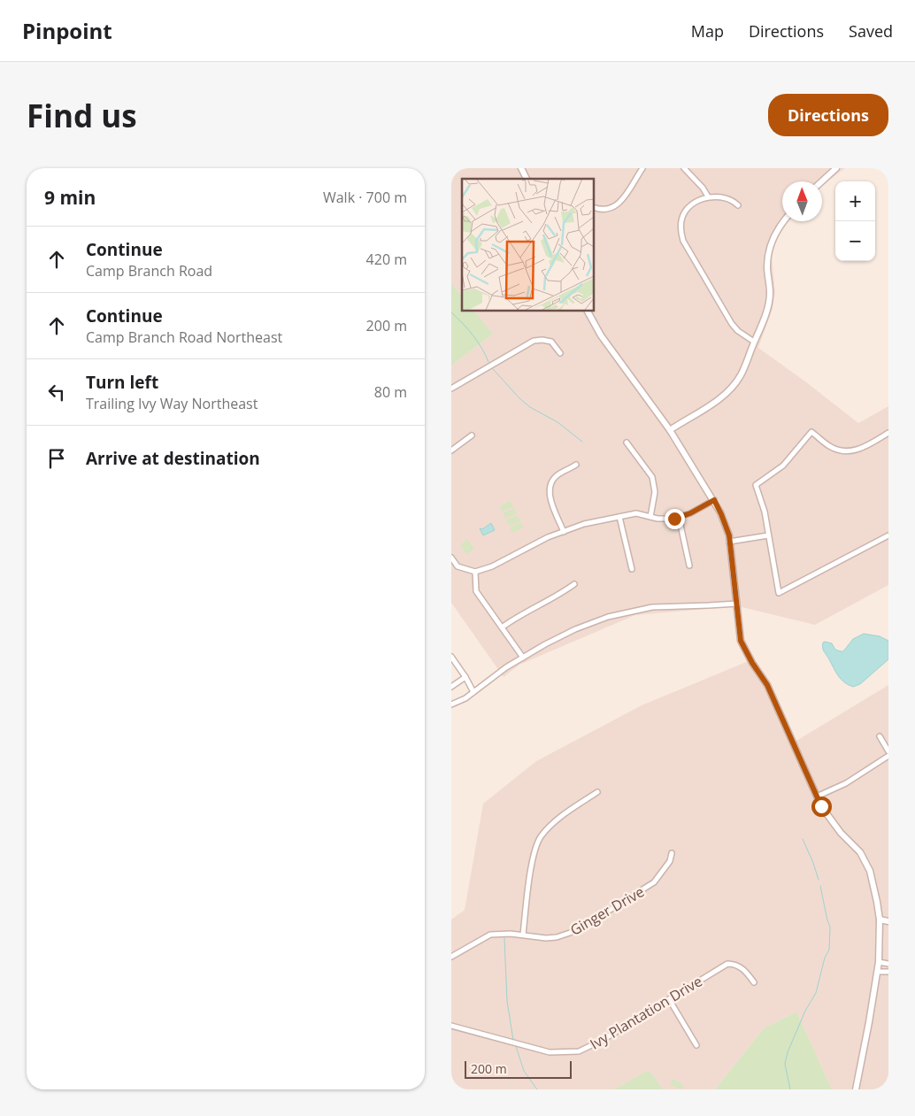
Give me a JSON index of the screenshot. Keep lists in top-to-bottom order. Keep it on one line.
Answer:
{"streets":{"street":["Ginger Drive","Ivy Plantation Drive"]},"scale_bar":"200 m","north":"top","page":{"header":"Pinpoint","nav":["Map","Directions","Saved"],"buttons":"Directions","title":"Find us","heading":["9 min","Walk · 700 m"],"map_buttons":["+","−"],"list":[["Continue","Camp Branch Road","420 m"],["Continue","Camp Branch Road Northeast","200 m"],["Turn left","Trailing Ivy Way Northeast","80 m"],"Arrive at destination"],"scale":"200 m"}}
